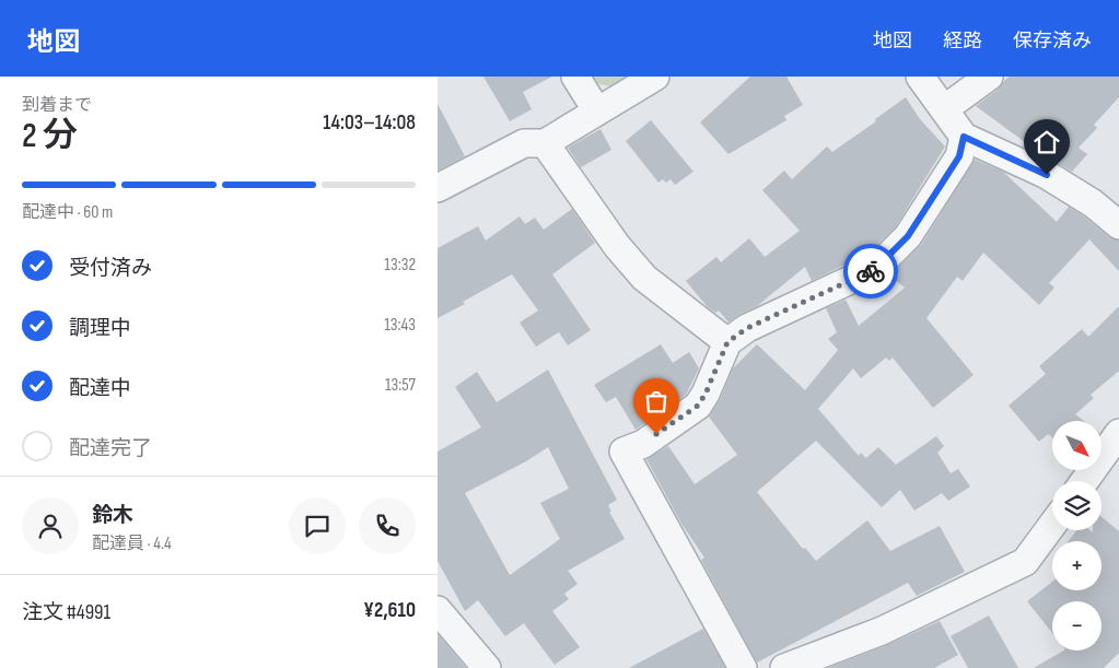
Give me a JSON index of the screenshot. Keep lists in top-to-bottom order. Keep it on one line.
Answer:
{"north":"bottom right","page":{"header":"地図","nav":["地図","経路","保存済み"],"heading":["2 分","到着まで","14:03–14:08"],"panel":["鈴木","配達員 · 4.4","注文 #4991","¥2,610"],"bar":"配達中 · 60 m","list":[["受付済み","13:32"],["調理中","13:43"],["配達中","13:57"],"配達完了"],"map_buttons":["+","−"]}}
